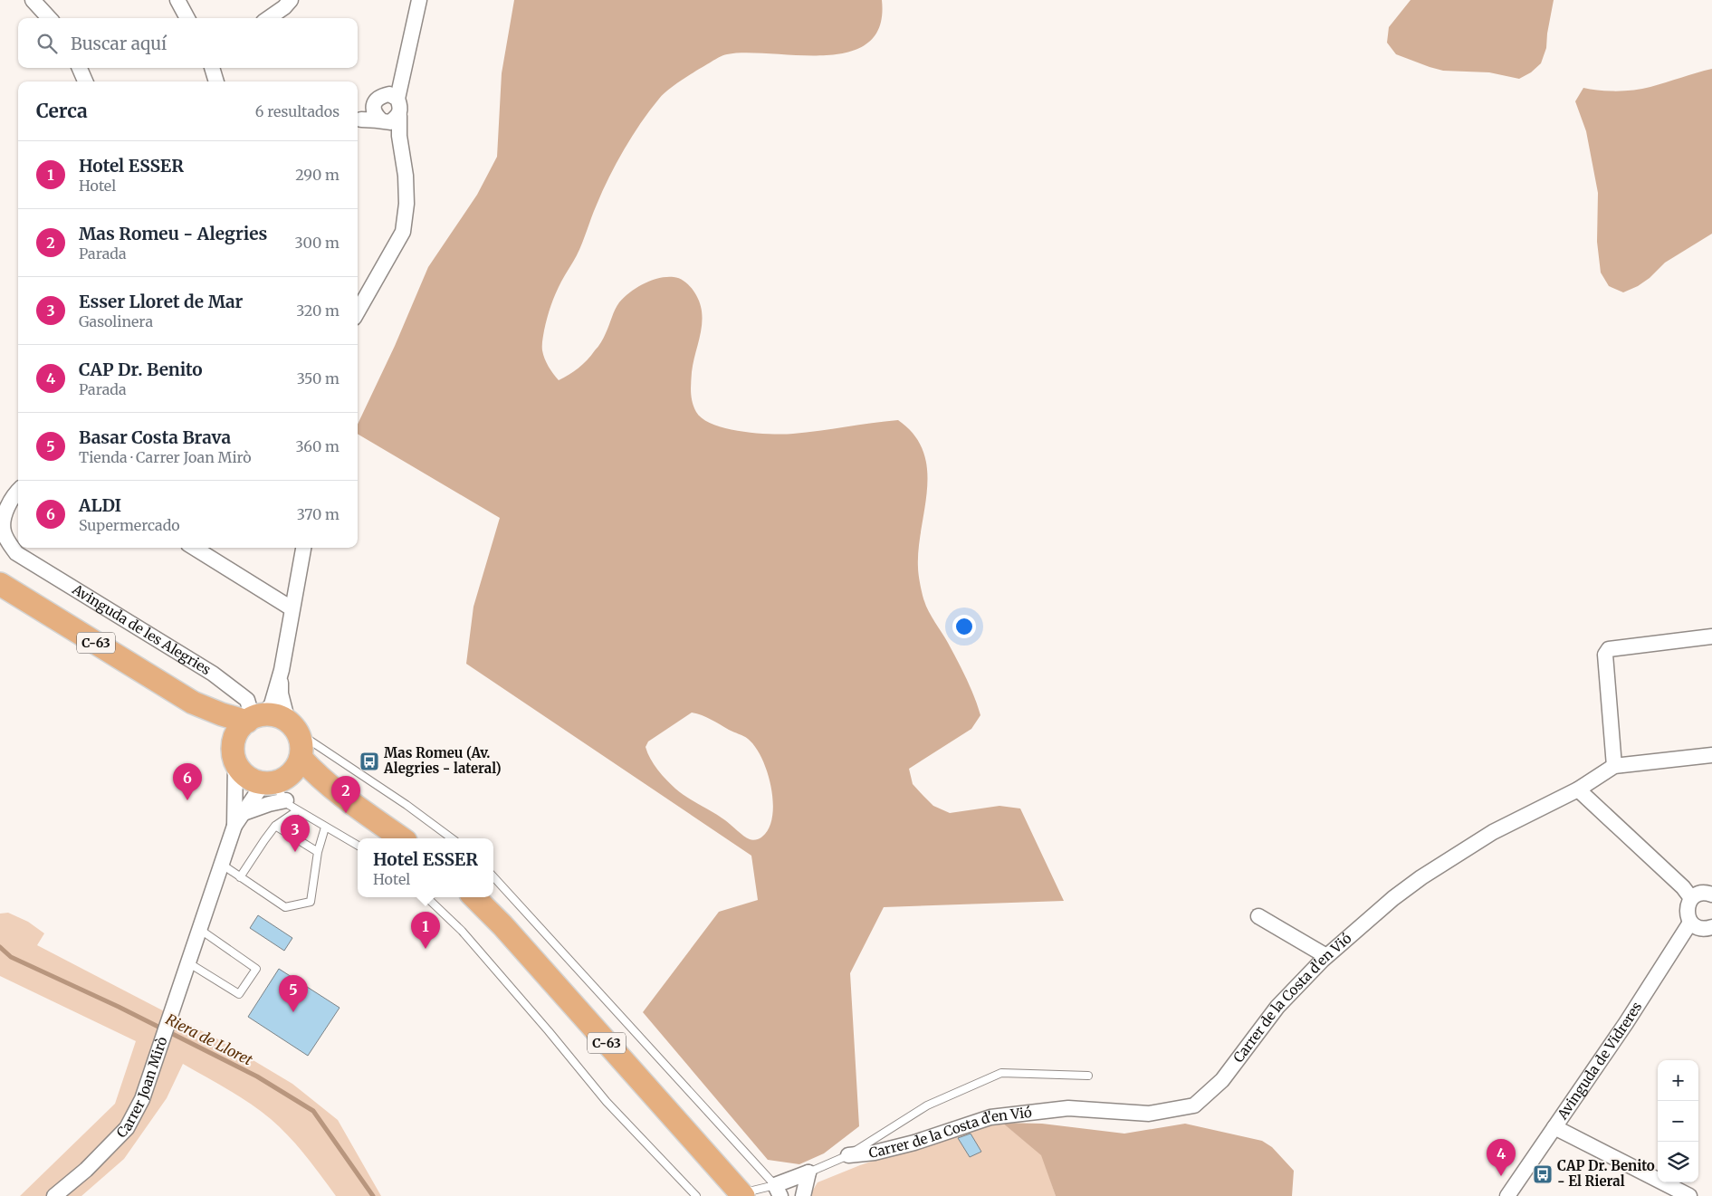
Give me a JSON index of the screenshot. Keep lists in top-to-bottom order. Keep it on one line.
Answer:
{"streets":{"main road":["C-63"],"street":["Avinguda de les Alegries","Carrer de la Costa d'en Vió","Avinguda de Vidreres","Carrer Joan Mirò"]},"crossings":[["Avinguda de les Alegries","C-63"],["Avinguda de les Alegries","Carrer Joan Mirò"],["C-63","Carrer Joan Mirò"]],"water":["Riera de Lloret"],"places":{"bus stop":["Mas Romeu (Av. Alegries - lateral)","CAP Dr. Benito - El Rieral"]},"page":{"search":"Buscar aquí","heading":["Cerca","6 resultados"],"list":[{"mark":"1","name":"Hotel ESSER","note":"Hotel","value":"290 m"},{"mark":"2","name":"Mas Romeu - Alegries","note":"Parada","value":"300 m"},{"mark":"3","name":"Esser Lloret de Mar","note":"Gasolinera","value":"320 m"},{"mark":"4","name":"CAP Dr. Benito","note":"Parada","value":"350 m"},{"mark":"5","name":"Basar Costa Brava","note":"Tienda · Carrer Joan Mirò","value":"360 m"},{"mark":"6","name":"ALDI","note":"Supermercado","value":"370 m"}],"pins":["6","2","3","1","5","4"],"popup":["Hotel ESSER","Hotel"],"map_buttons":["+","−"]}}
